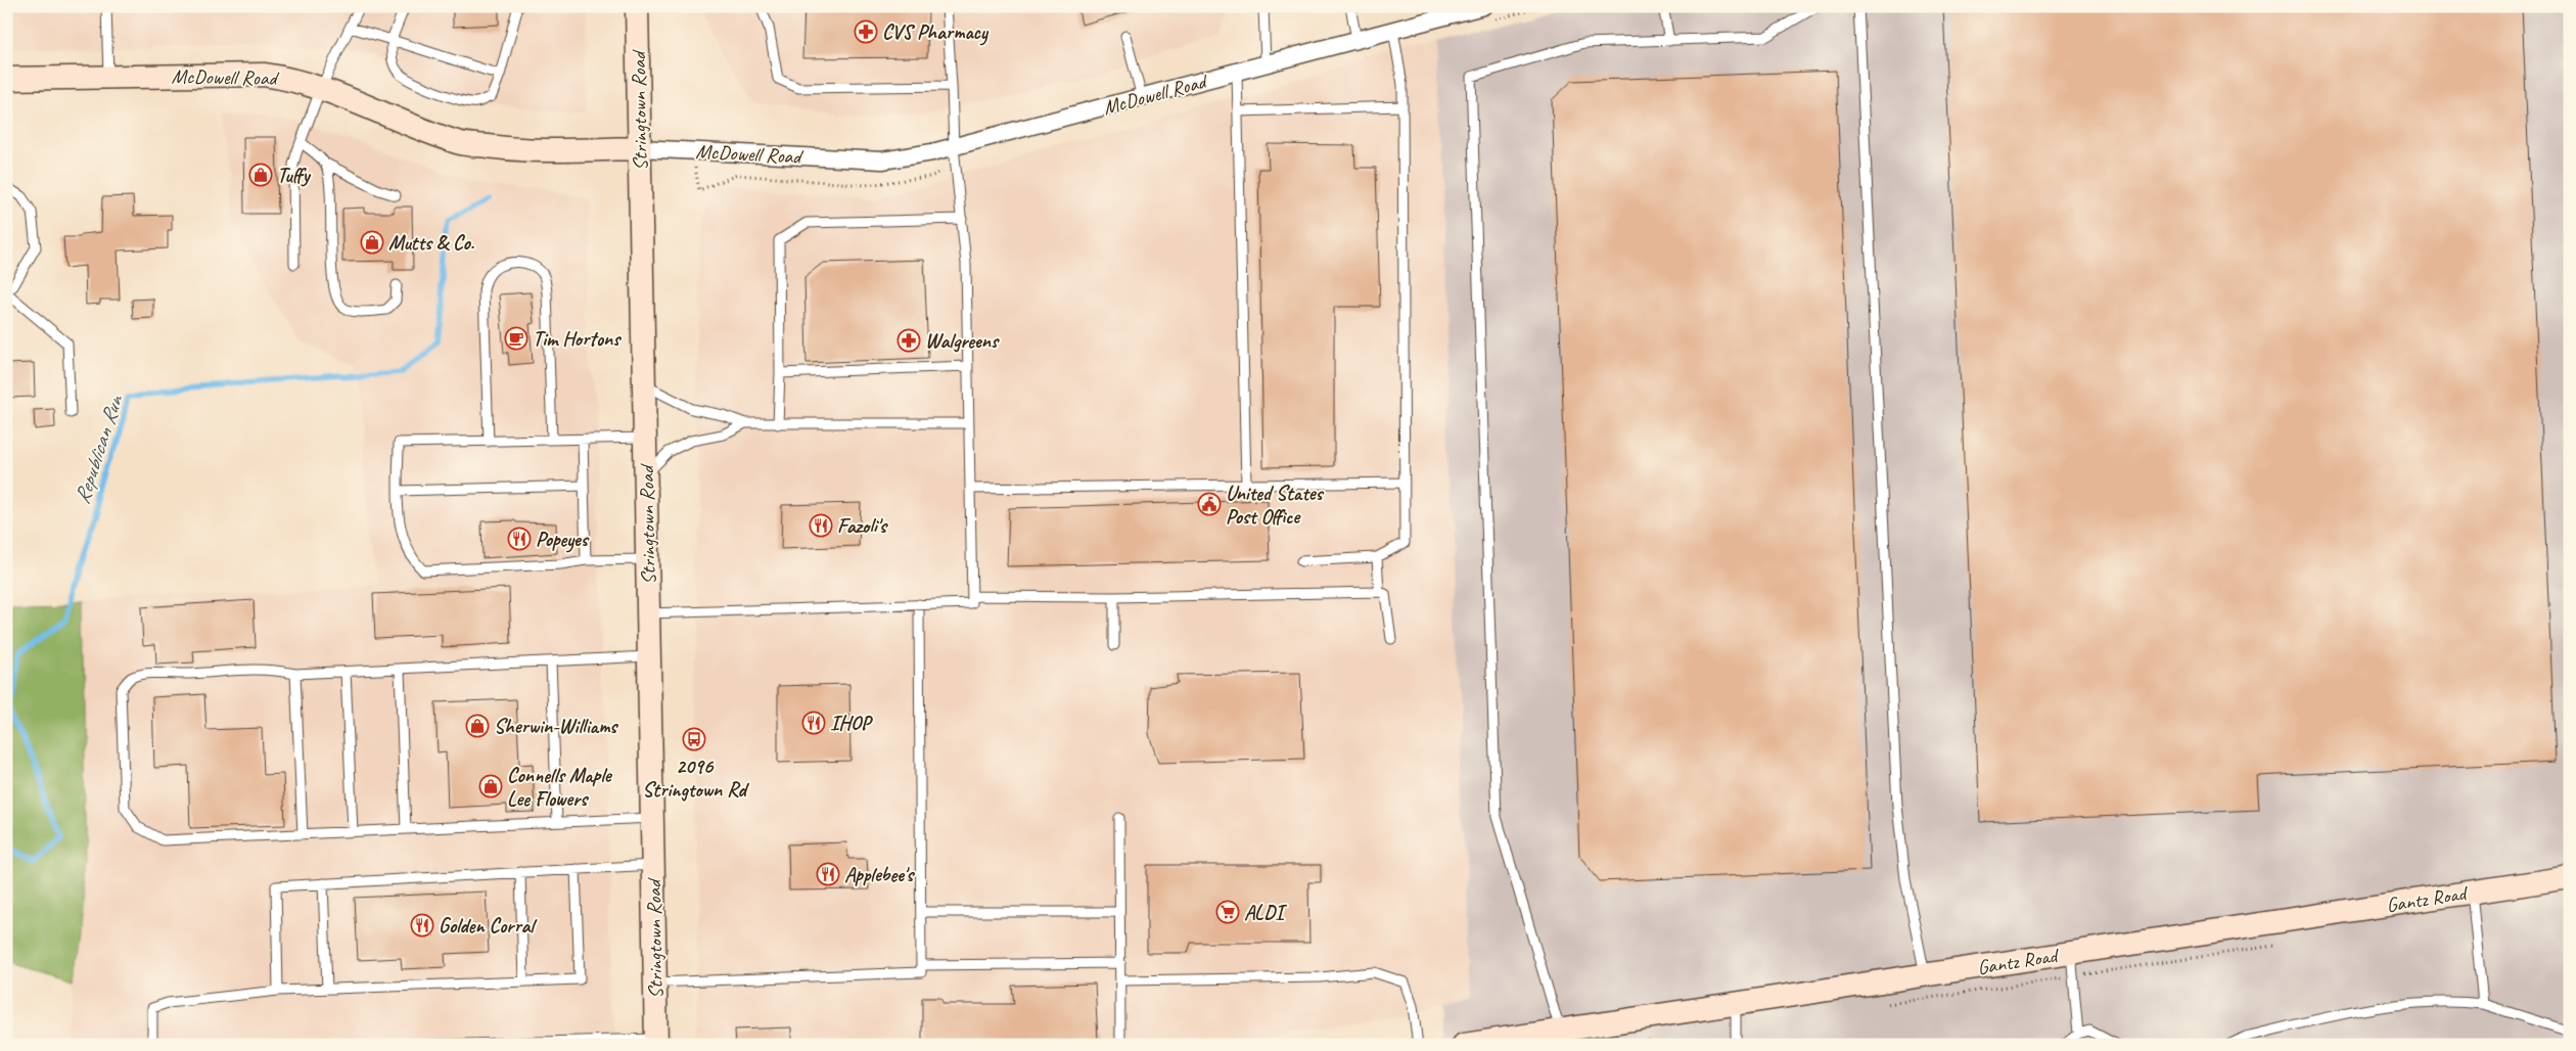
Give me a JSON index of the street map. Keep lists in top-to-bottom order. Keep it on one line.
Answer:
{"streets":{"main road":["McDowell Road","Stringtown Road","Gantz Road"]},"crossings":[["McDowell Road","Stringtown Road"]],"water":["Republican Run"],"places":{"pharmacy":["CVS Pharmacy","Walgreens"],"shop":["Tuffy","Mutts & Co.","Sherwin-Williams","Connells Maple Lee Flowers"],"cafe":["Tim Hortons"],"public building":["United States Post Office"],"restaurant":["Fazoli's","Popeyes","IHOP","Applebee's","Golden Corral"],"bus stop":["2096 Stringtown Rd"],"supermarket":["ALDI"]}}
